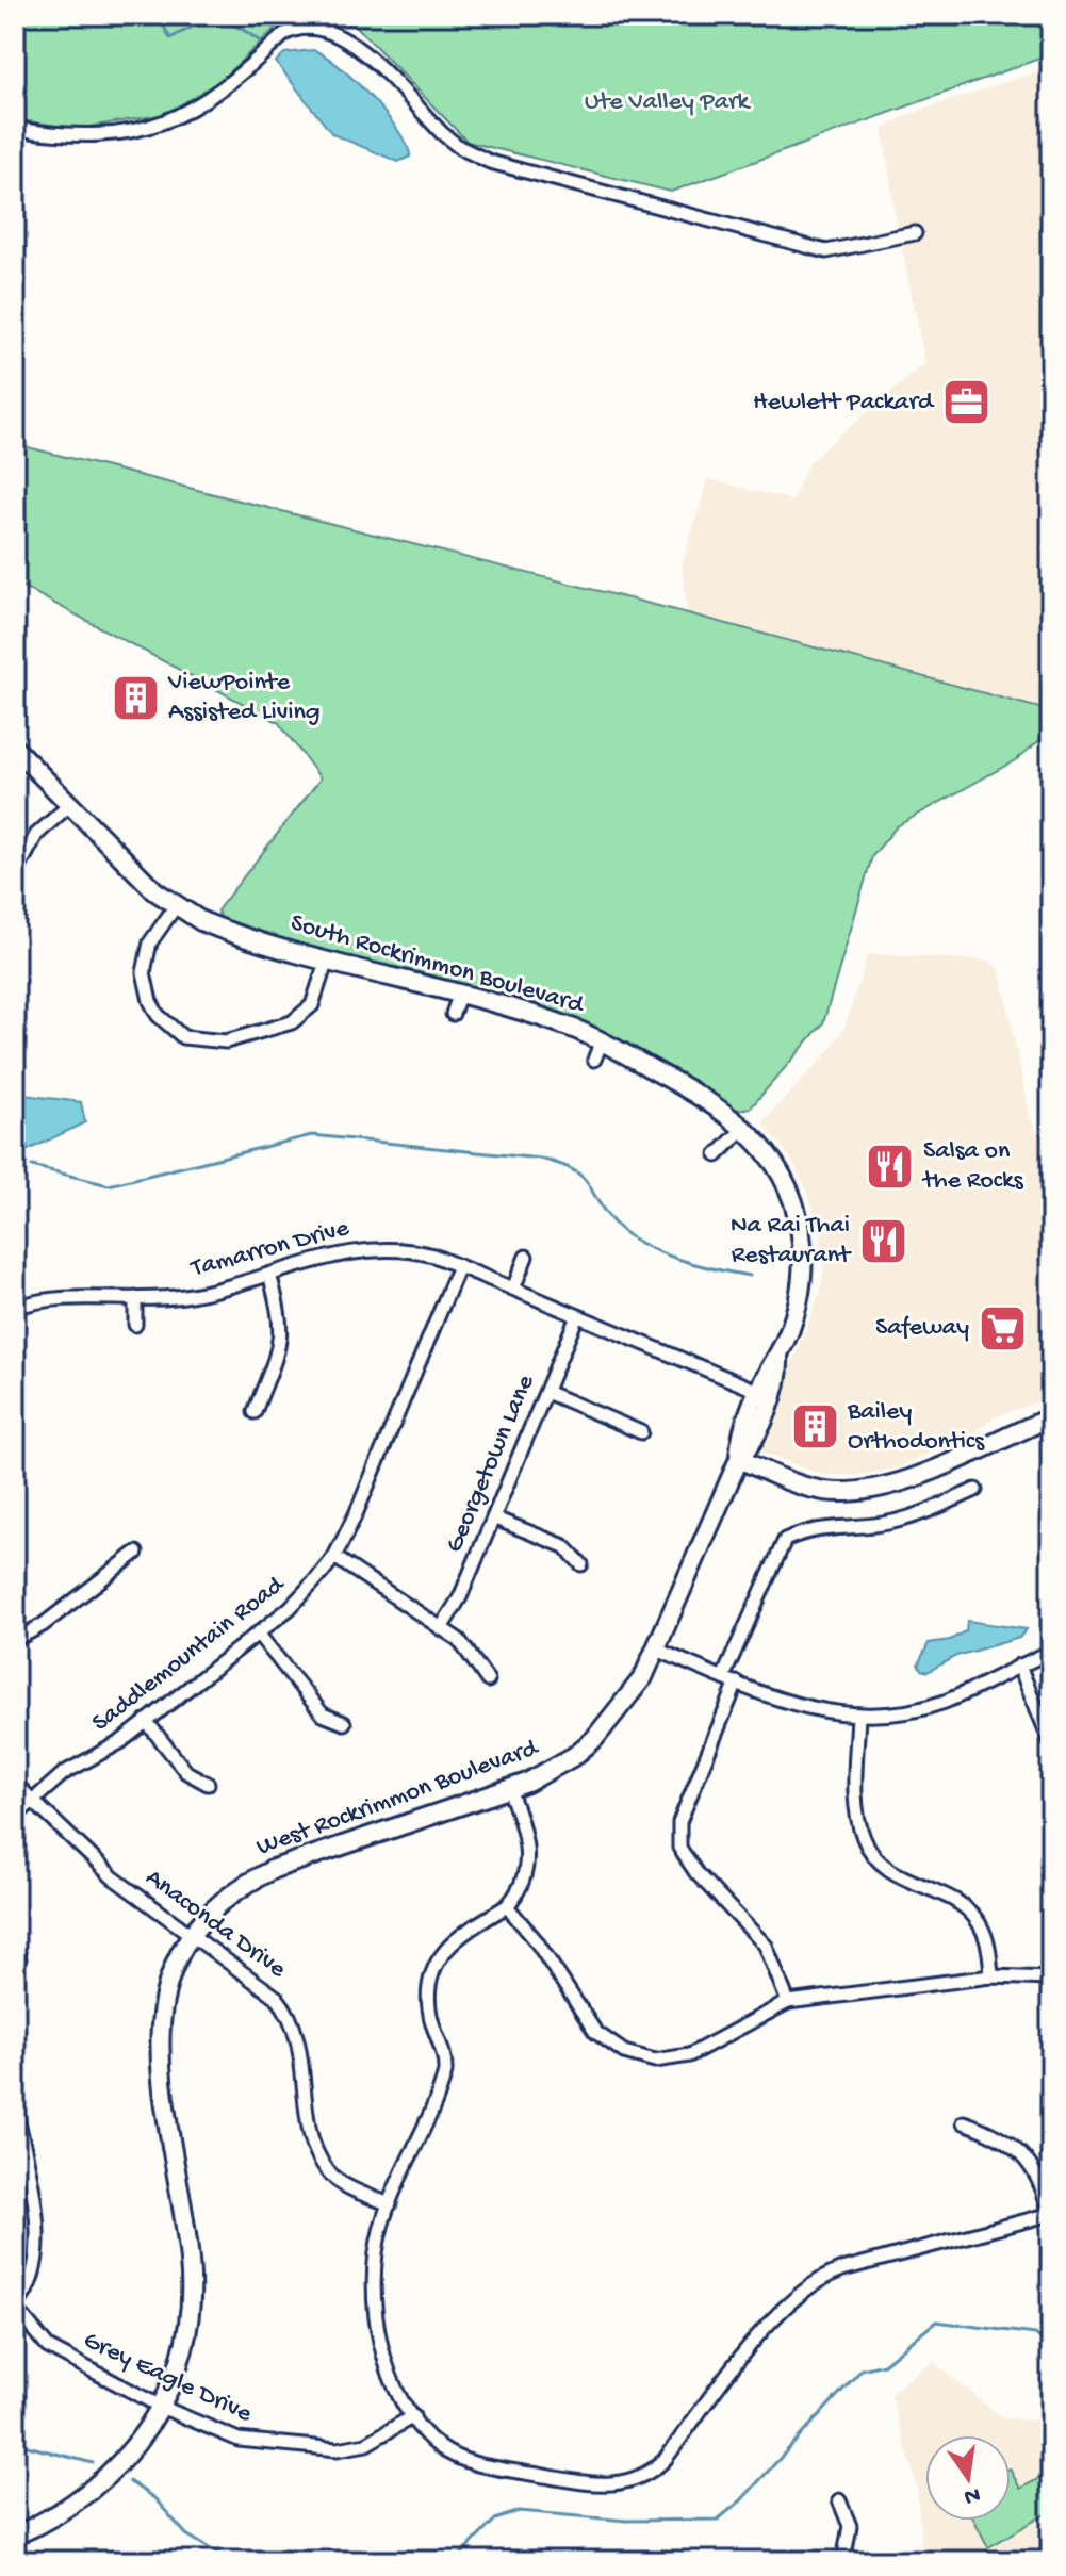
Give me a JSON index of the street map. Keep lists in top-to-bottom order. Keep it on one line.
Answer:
{"streets":{"main road":["South Rockrimmon Boulevard","West Rockrimmon Boulevard"],"street":["Tamarron Drive","Georgetown Lane","Saddlemountain Road","Anaconda Drive","Grey Eagle Drive"]},"crossings":[["South Rockrimmon Boulevard","Tamarron Drive"],["South Rockrimmon Boulevard","West Rockrimmon Boulevard"],["Tamarron Drive","Georgetown Lane"],["Tamarron Drive","Saddlemountain Road"],["Saddlemountain Road","Anaconda Drive"],["West Rockrimmon Boulevard","Anaconda Drive"],["West Rockrimmon Boulevard","Grey Eagle Drive"]],"parks":["Ute Valley Park"],"places":{"office":["Hewlett Packard"],"building":["ViewPointe Assisted Living","Bailey Orthodontics"],"restaurant":["Salsa on the Rocks","Na Rai Thai Restaurant"],"supermarket":["Safeway"]},"north":"bottom"}
